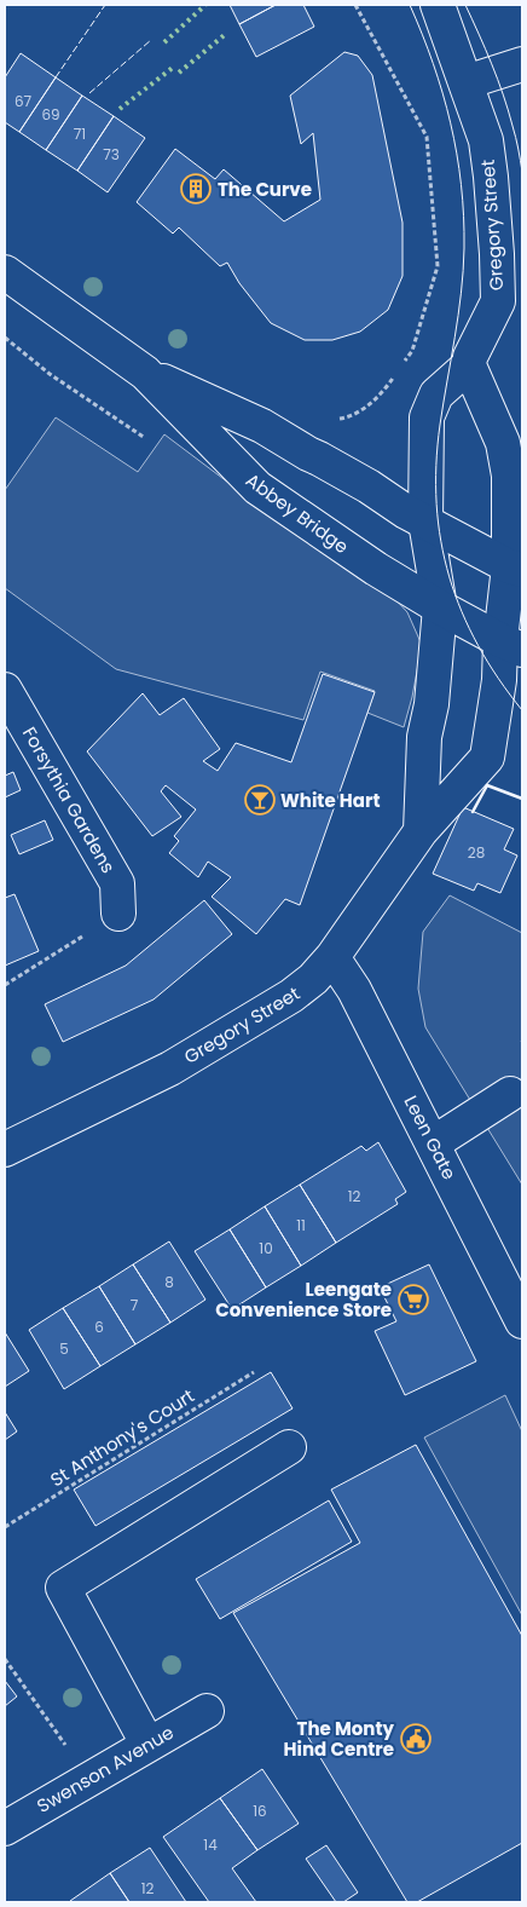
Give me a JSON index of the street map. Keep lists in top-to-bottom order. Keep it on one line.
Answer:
{"streets":{"street":["Gregory Street","Abbey Bridge","Forsythia Gardens","Leen Gate","Swenson Avenue"],"path":["St Anthony's Court"]},"crossings":[["Gregory Street","Abbey Bridge"],["Gregory Street","Leen Gate"]],"places":{"building":["The Curve"],"bar":["White Hart"],"supermarket":["Leengate Convenience Store"],"public building":["The Monty Hind Centre"]},"house_numbers":["67","69","71","73","28","12","11","10","8","7","6","5","16","14","12"]}
